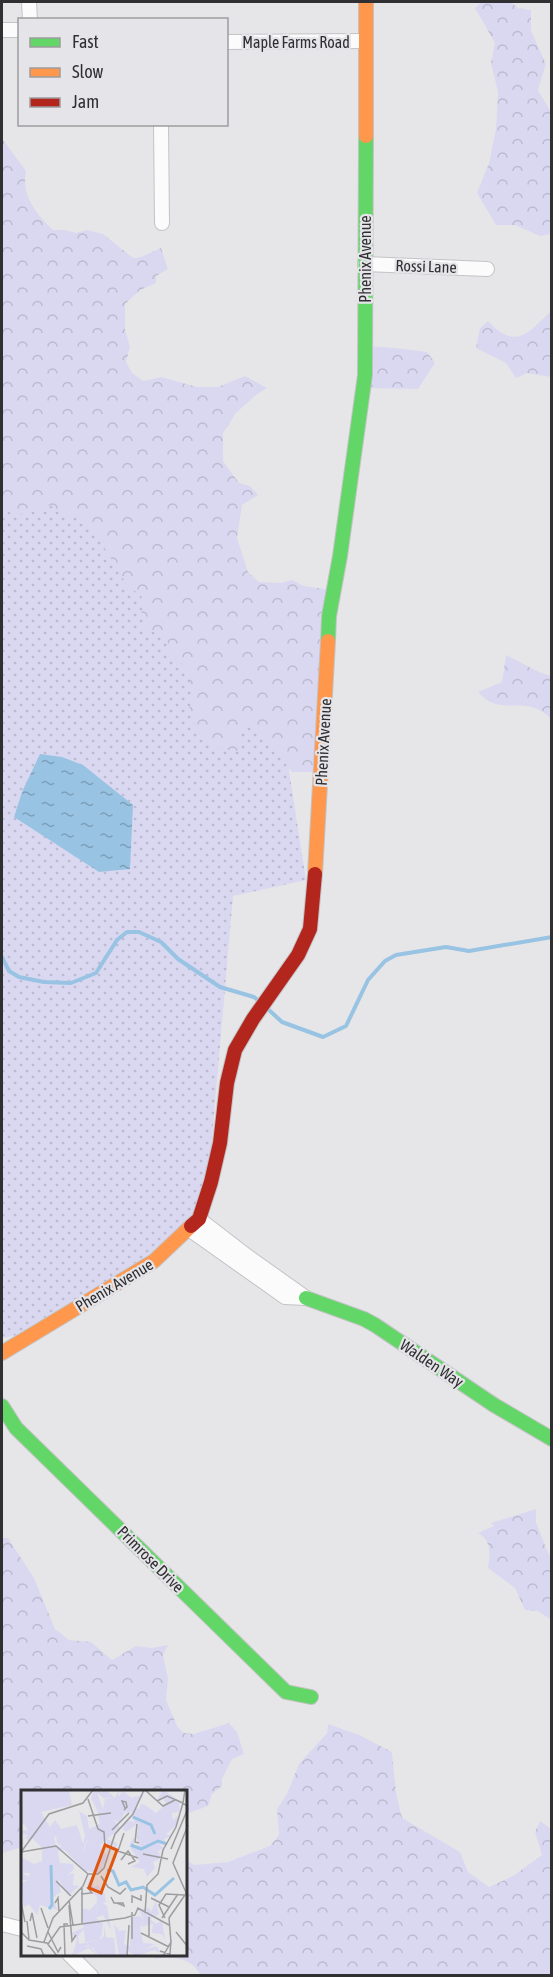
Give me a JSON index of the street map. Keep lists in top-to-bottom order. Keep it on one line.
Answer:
{"streets":{"main road":["Phenix Avenue","Walden Way","Primrose Drive"],"street":["Maple Farms Road","Rossi Lane"]},"crossings":[["Maple Farms Road","Phenix Avenue"],["Phenix Avenue","Rossi Lane"],["Phenix Avenue","Walden Way"]],"legend":["Fast","Slow","Jam"]}
